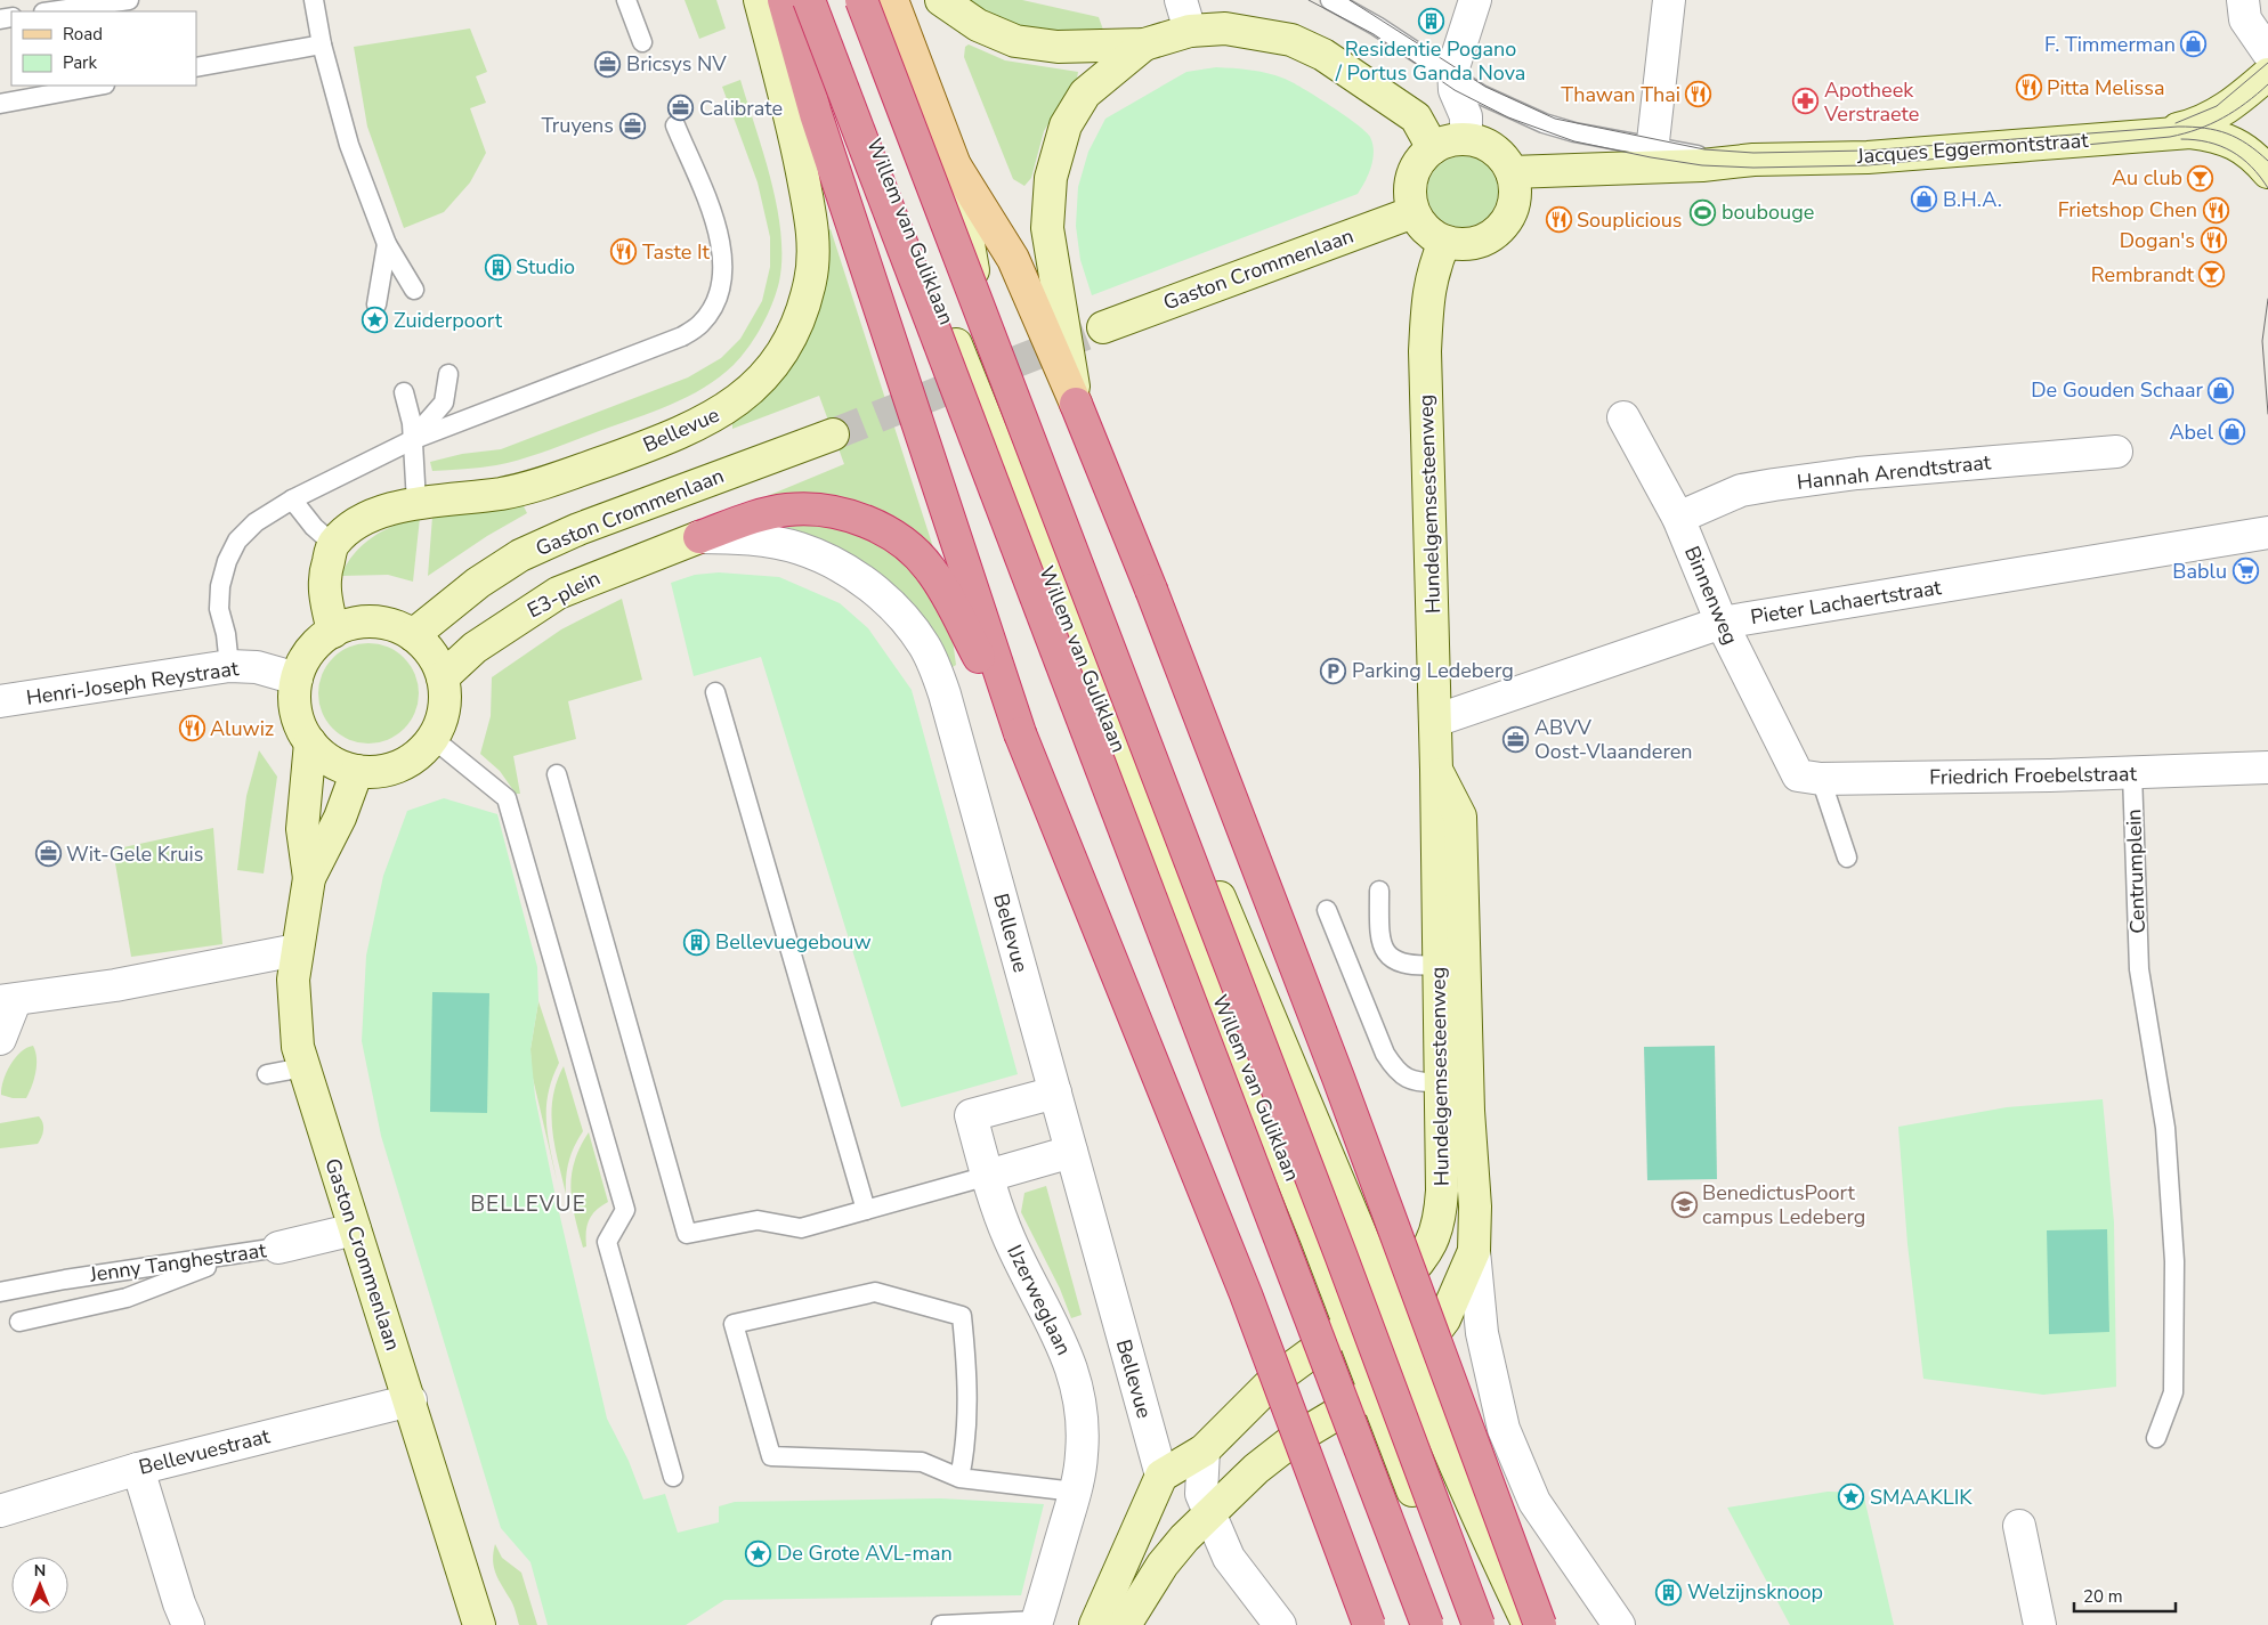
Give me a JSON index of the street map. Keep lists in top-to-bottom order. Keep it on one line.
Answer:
{"streets":{"main road":["Jacques Eggermontstraat","Willem van Guliklaan","Gaston Crommenlaan","Bellevue","Hundelgemsesteenweg","E3-plein"],"street":["Hannah Arendtstraat","Binnenweg","Pieter Lachaertstraat","Henri-Joseph Reystraat","Friedrich Froebelstraat","Jenny Tanghestraat","IJzerweglaan","Bellevuestraat"],"lane":["Centrumplein"]},"crossings":[["Jacques Eggermontstraat","Gaston Crommenlaan"],["Jacques Eggermontstraat","Hundelgemsesteenweg"],["Willem van Guliklaan","Hundelgemsesteenweg"],["Gaston Crommenlaan","Hundelgemsesteenweg"],["Gaston Crommenlaan","E3-plein"],["Gaston Crommenlaan","Henri-Joseph Reystraat"],["Gaston Crommenlaan","Jenny Tanghestraat"],["Gaston Crommenlaan","Bellevuestraat"],["Bellevue","Hundelgemsesteenweg"],["Bellevue","E3-plein"],["Hannah Arendtstraat","Binnenweg"],["Hundelgemsesteenweg","Pieter Lachaertstraat"],["E3-plein","Henri-Joseph Reystraat"],["Binnenweg","Pieter Lachaertstraat"],["Binnenweg","Friedrich Froebelstraat"],["Friedrich Froebelstraat","Centrumplein"]],"districts":["BELLEVUE"],"places":{"building":["Residentie Pogano / Portus Ganda Nova","Studio","Bellevuegebouw","Welzijnsknoop"],"shop":["F. Timmerman","B.H.A.","De Gouden Schaar","Abel"],"office":["Bricsys NV","Calibrate","Truyens","ABVV Oost-Vlaanderen","Wit-Gele Kruis"],"restaurant":["Pitta Melissa","Thawan Thai","Frietshop Chen","Souplicious","Dogan's","Taste It","Aluwiz"],"pharmacy":["Apotheek Verstraete"],"bar":["Au club","Rembrandt"],"sports":["boubouge"],"place":["Zuiderpoort","SMAAKLIK","De Grote AVL-man"],"supermarket":["Bablu"],"parking":["Parking Ledeberg"],"school or university":["BenedictusPoort campus Ledeberg"]},"legend":["Road","Park"],"scale_bar":"20 m","north":"top"}
